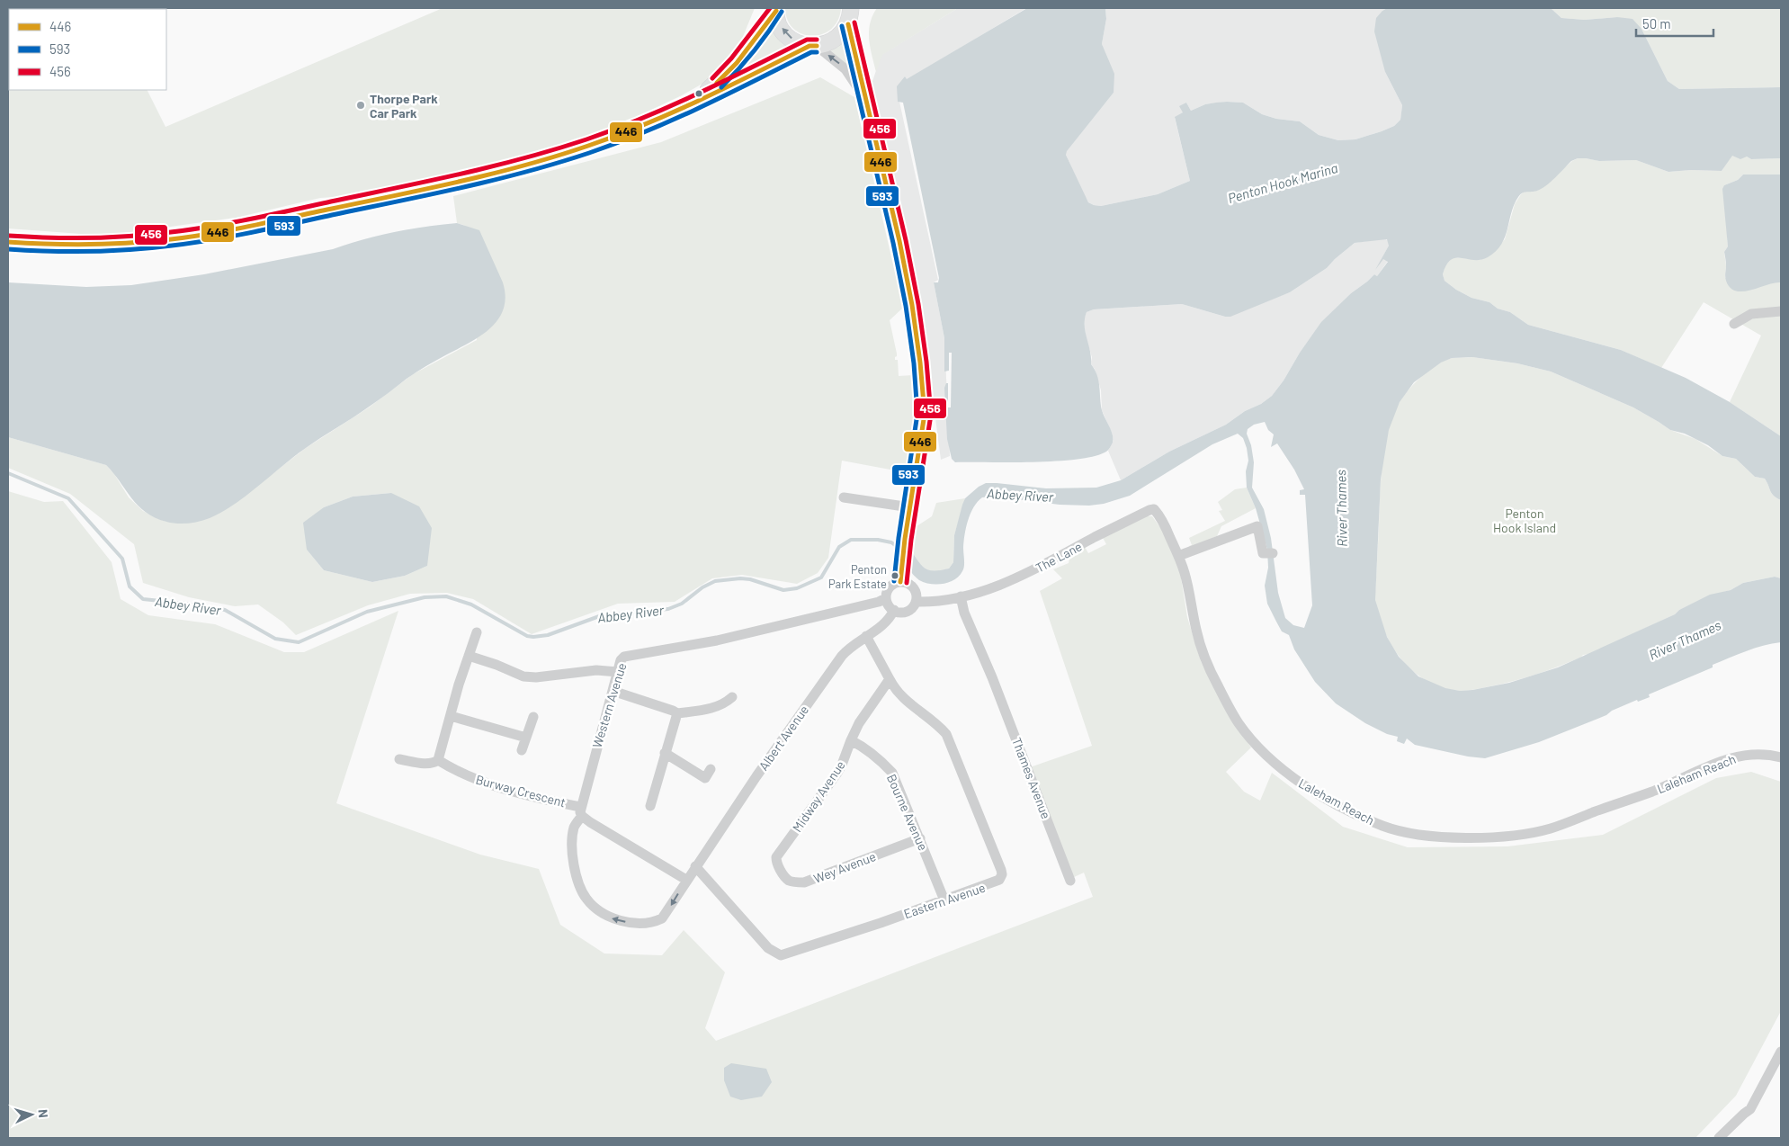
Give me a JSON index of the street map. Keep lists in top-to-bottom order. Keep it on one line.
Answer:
{"streets":{"street":["The Lane","Western Avenue","Albert Avenue","Laleham Reach","Thames Avenue","Burway Crescent","Midway Avenue","Bourne Avenue","Wey Avenue","Eastern Avenue"]},"crossings":[["The Lane","Western Avenue"],["The Lane","Albert Avenue"],["The Lane","Laleham Reach"],["The Lane","Thames Avenue"],["Western Avenue","Albert Avenue"],["Western Avenue","Burway Crescent"],["Albert Avenue","Eastern Avenue"],["Midway Avenue","Bourne Avenue"],["Midway Avenue","Wey Avenue"],["Midway Avenue","Eastern Avenue"],["Bourne Avenue","Wey Avenue"],["Bourne Avenue","Eastern Avenue"]],"water":["Penton Hook Marina","Abbey River","River Thames"],"parks":["Penton Hook Island"],"places":["Thorpe Park Car Park","Penton Park Estate"],"lines":["transit line 456","transit line 446","transit line 593"],"legend":["446","593","456"],"scale_bar":"50 m","north":"right"}
